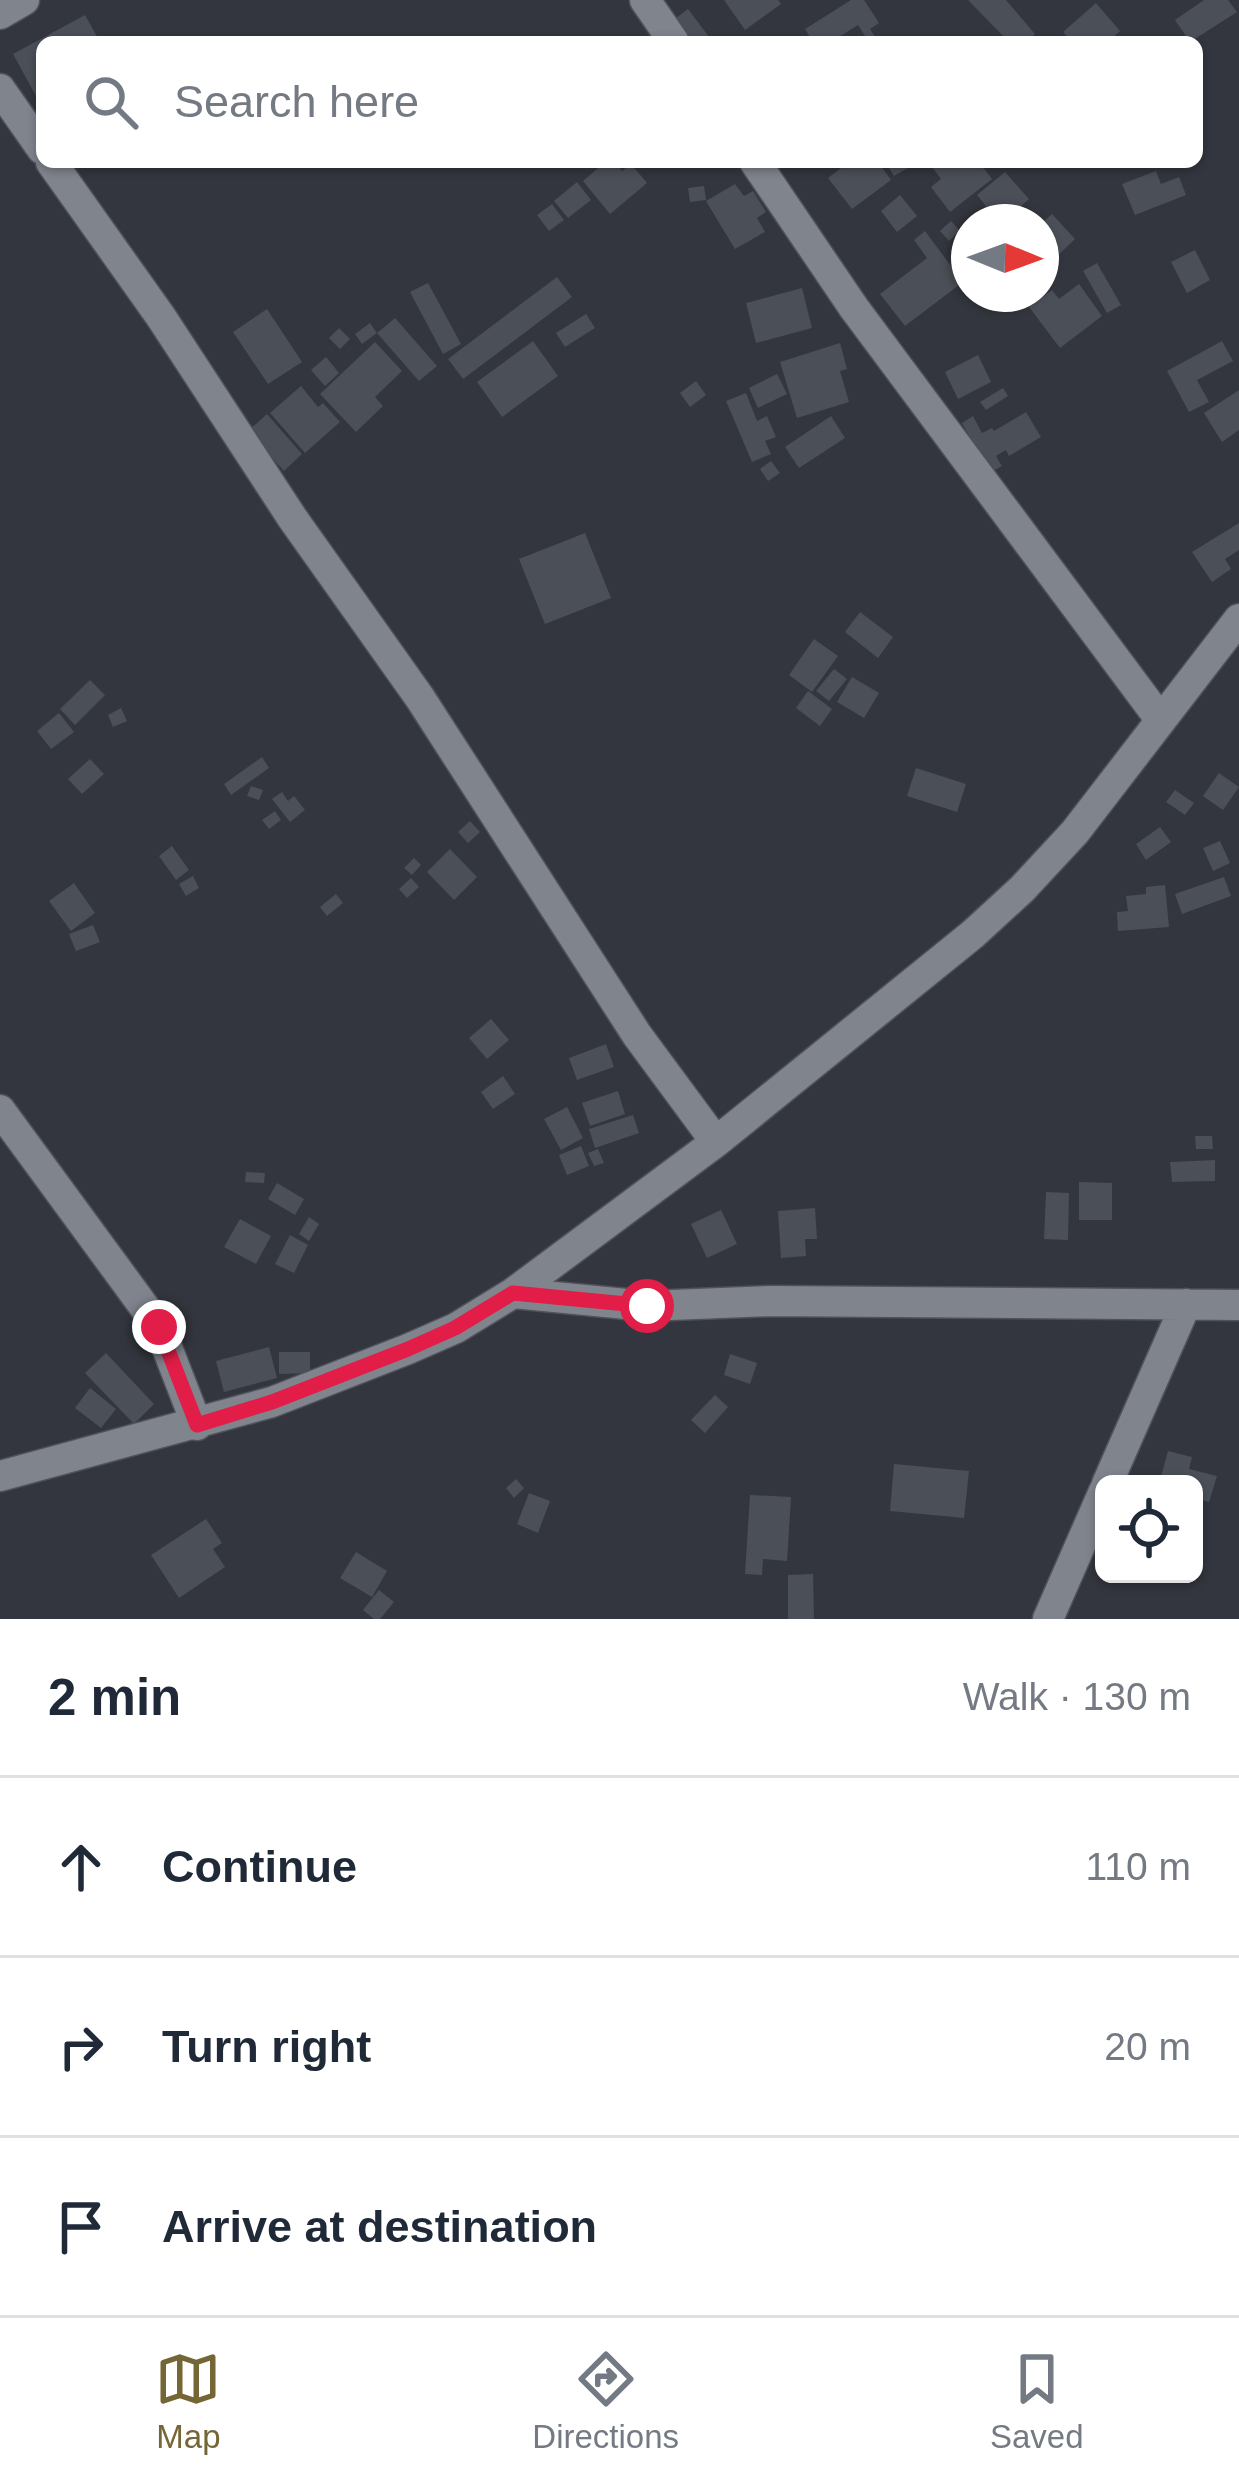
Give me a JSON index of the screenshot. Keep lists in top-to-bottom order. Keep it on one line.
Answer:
{"north":"right","page":{"search":"Search here","heading":["2 min","Walk · 130 m"],"list":[["Continue","110 m"],["Turn right","20 m"],"Arrive at destination"],"nav":["Map","Directions","Saved"]}}
